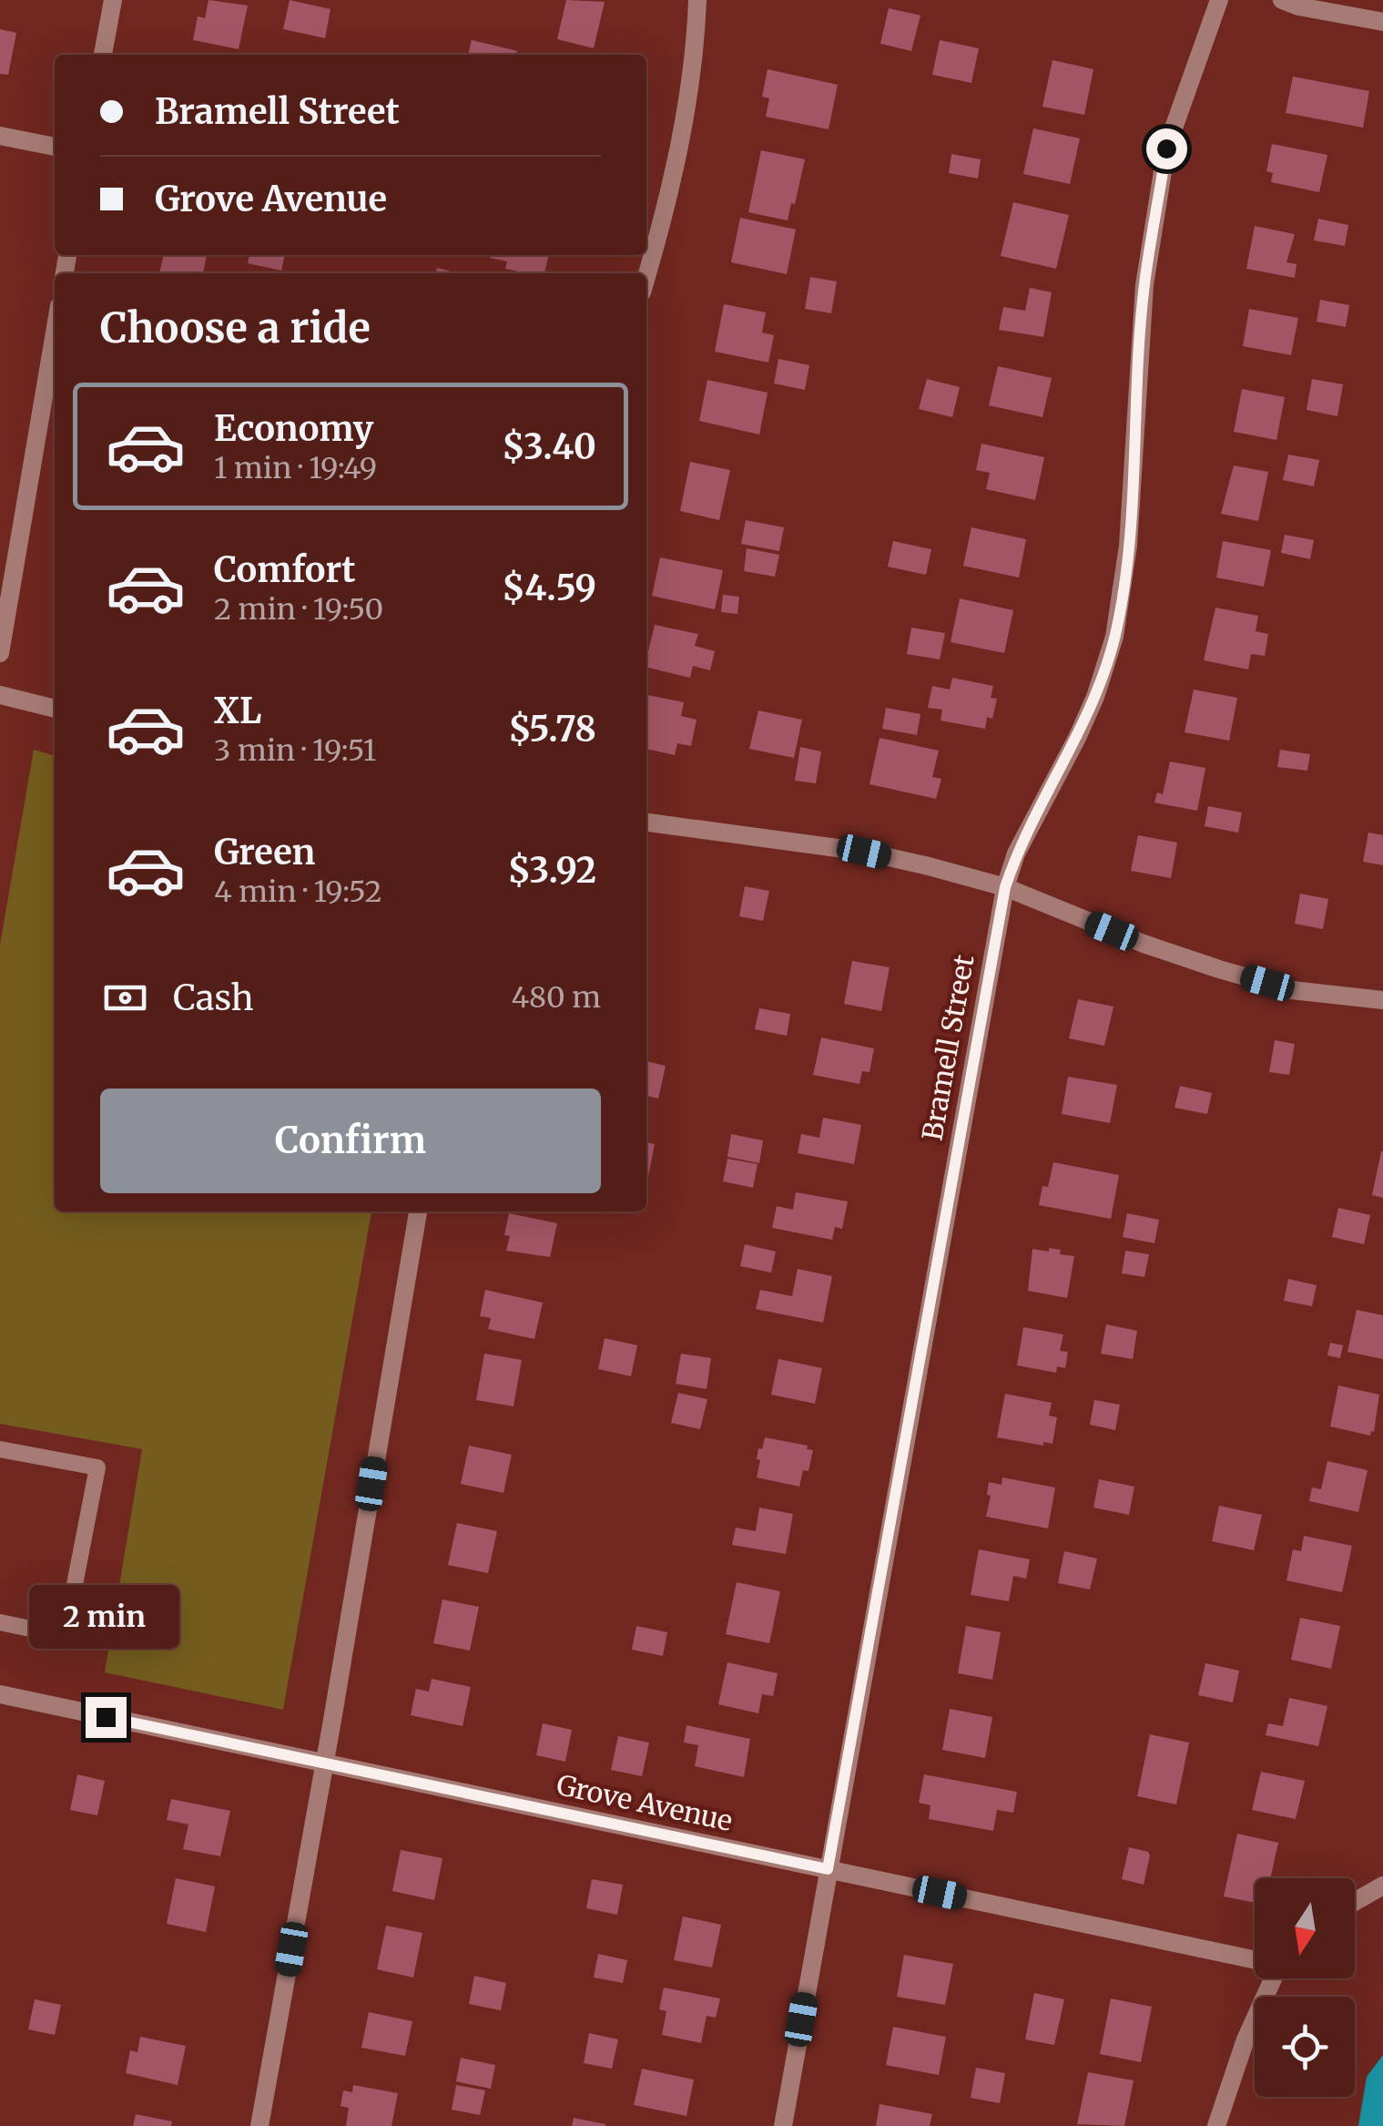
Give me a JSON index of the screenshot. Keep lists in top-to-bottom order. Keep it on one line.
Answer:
{"streets":{"street":["Bramell Street","Grove Avenue"]},"crossings":[["Bramell Street","Grove Avenue"]],"north":"bottom","page":{"banner":["Bramell Street","Grove Avenue"],"heading":"Choose a ride","list":[{"name":"Economy","note":"1 min · 19:49","value":"$3.40"},{"name":"Comfort","note":"2 min · 19:50","value":"$4.59"},{"name":"XL","note":"3 min · 19:51","value":"$5.78"},{"name":"Green","note":"4 min · 19:52","value":"$3.92"}],"pay":["Cash","480 m"],"buttons":"Confirm","bubble":"2 min"}}
